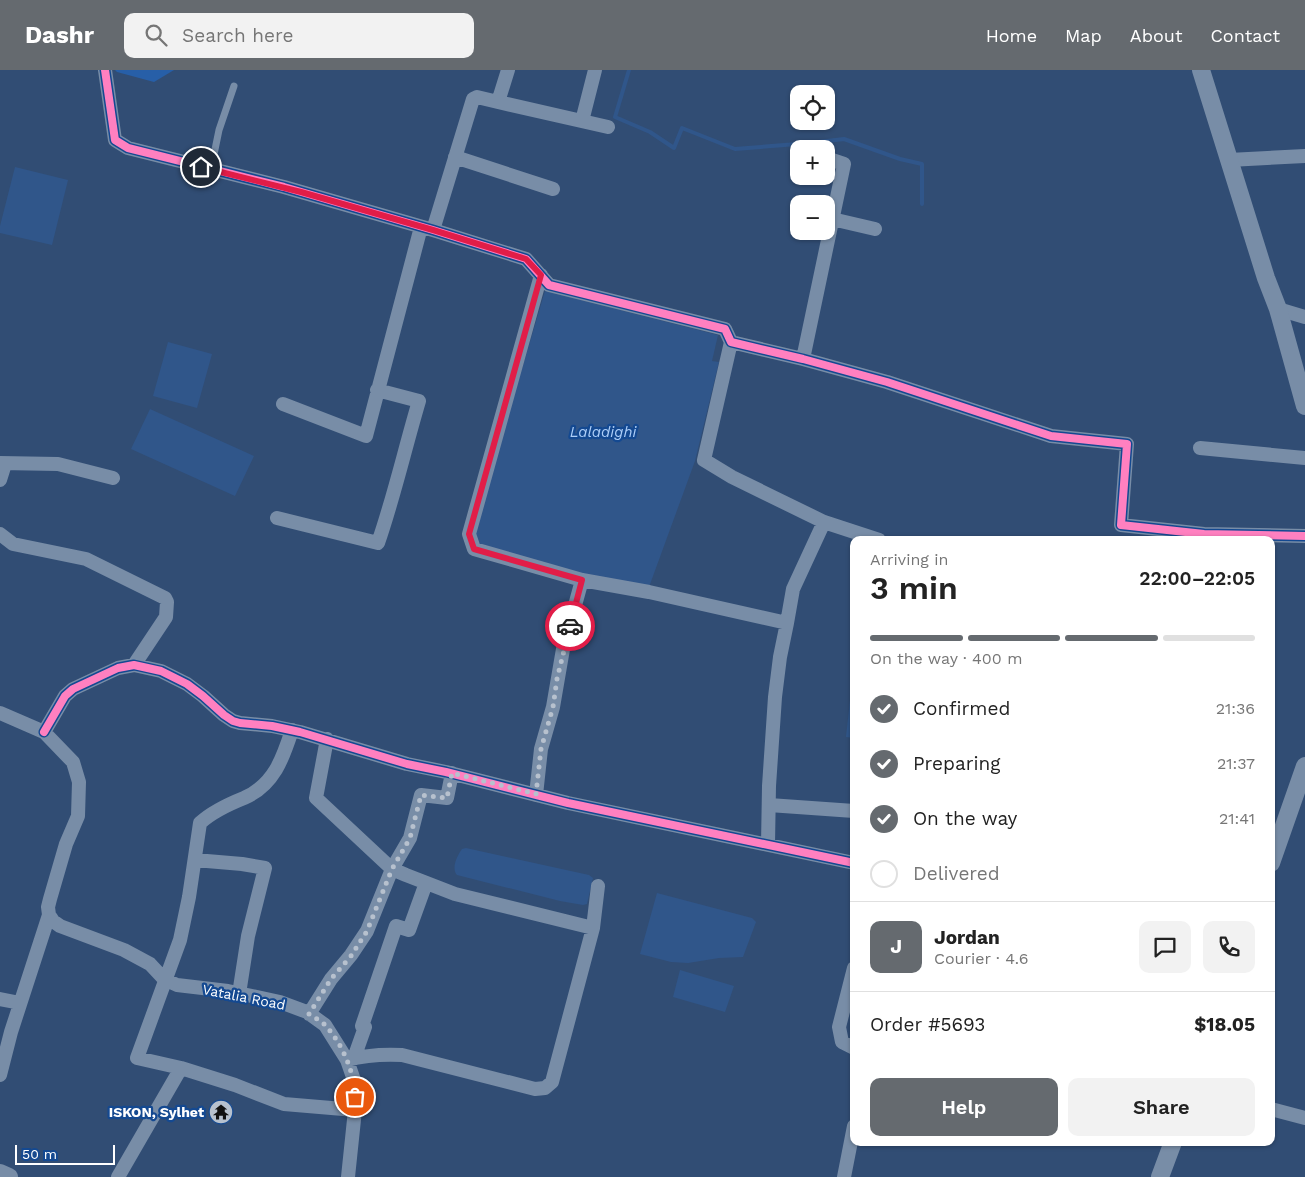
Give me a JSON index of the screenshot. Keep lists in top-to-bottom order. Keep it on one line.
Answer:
{"streets":{"street":["Vatalia Road"]},"water":["Laladighi"],"places":{"temple":["ISKON, Sylhet"]},"scale_bar":"50 m","page":{"header":"Dashr","search":"Search here","nav":["Home","Map","About","Contact"],"map_buttons":["+","−"],"heading":["3 min","Arriving in","22:00–22:05"],"panel":["Jordan","Courier · 4.6","Order #5693","$18.05"],"bar":"On the way · 400 m","list":[["Confirmed","21:36"],["Preparing","21:37"],["On the way","21:41"],"Delivered"],"round":"J","buttons":["Help","Share"],"scale":"50 m"}}
